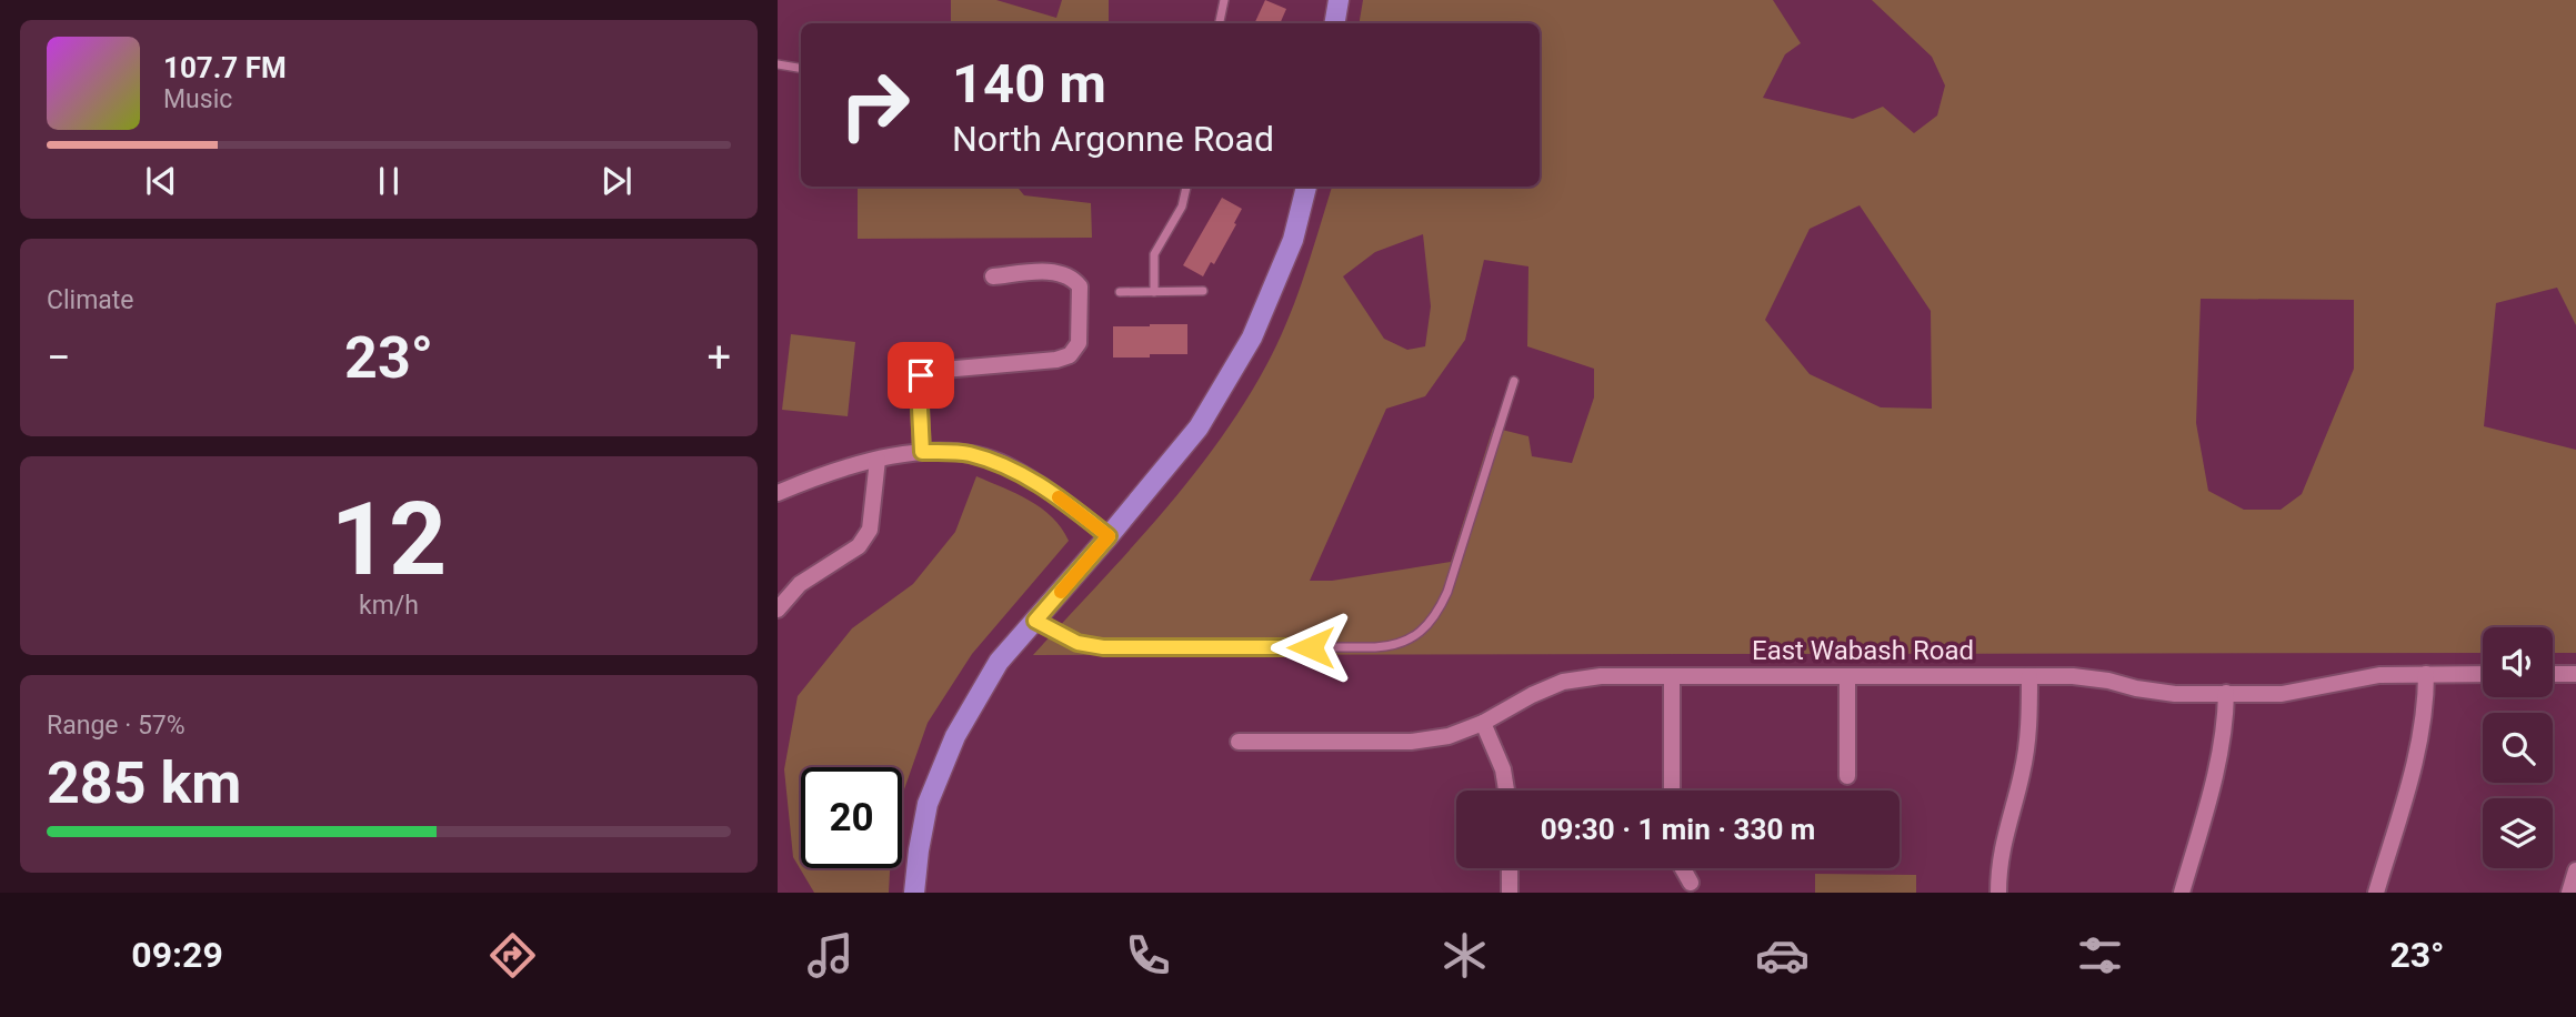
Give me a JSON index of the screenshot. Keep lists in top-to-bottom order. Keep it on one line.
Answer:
{"streets":{"street":["East Wabash Road"]},"page":{"turn":["140 m","North Argonne Road"],"song":["107.7 FM","Music"],"tile":["Climate",["12","km/h"],["Range · 57%","285 km"]],"heat":["−","23°","+"],"limit":"20","trip":"09:30 · 1 min · 330 m","tabs":["09:29","23°"]}}
